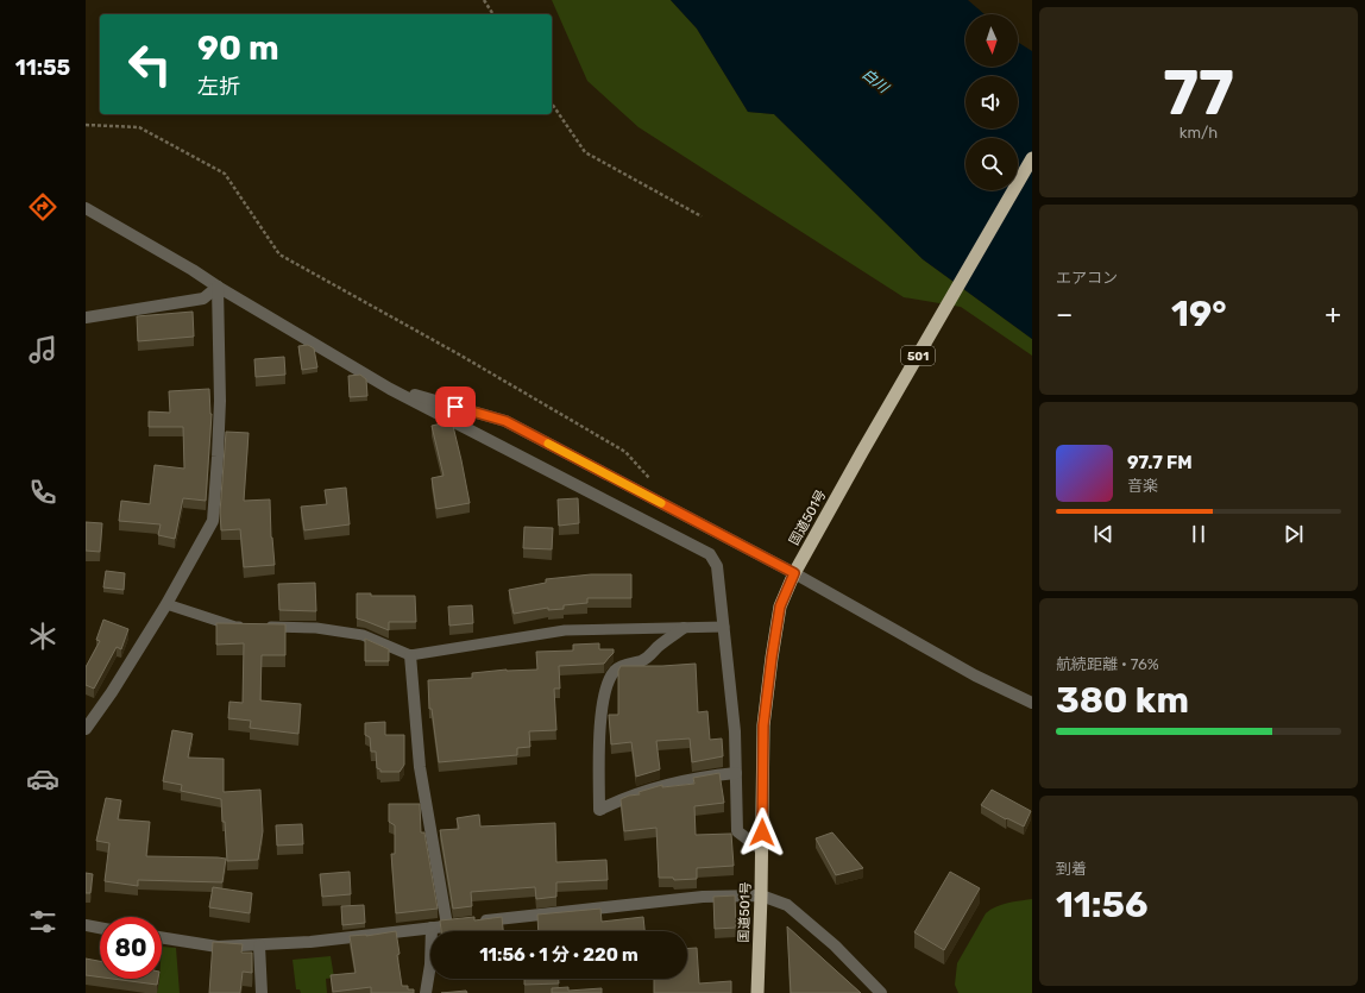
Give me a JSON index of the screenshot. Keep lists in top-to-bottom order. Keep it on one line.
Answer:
{"streets":{"highway":["501","国道501号"]},"water":["白川"],"north":"bottom","page":{"tabs":"11:55","tile":[["77","km/h"],"エアコン",["航続距離 · 76%","380 km"],["到着","11:56"]],"turn":["90 m","左折"],"heat":["−","19°","+"],"song":["97.7 FM","音楽"],"limit":"80","trip":"11:56 · 1 分 · 220 m"}}
